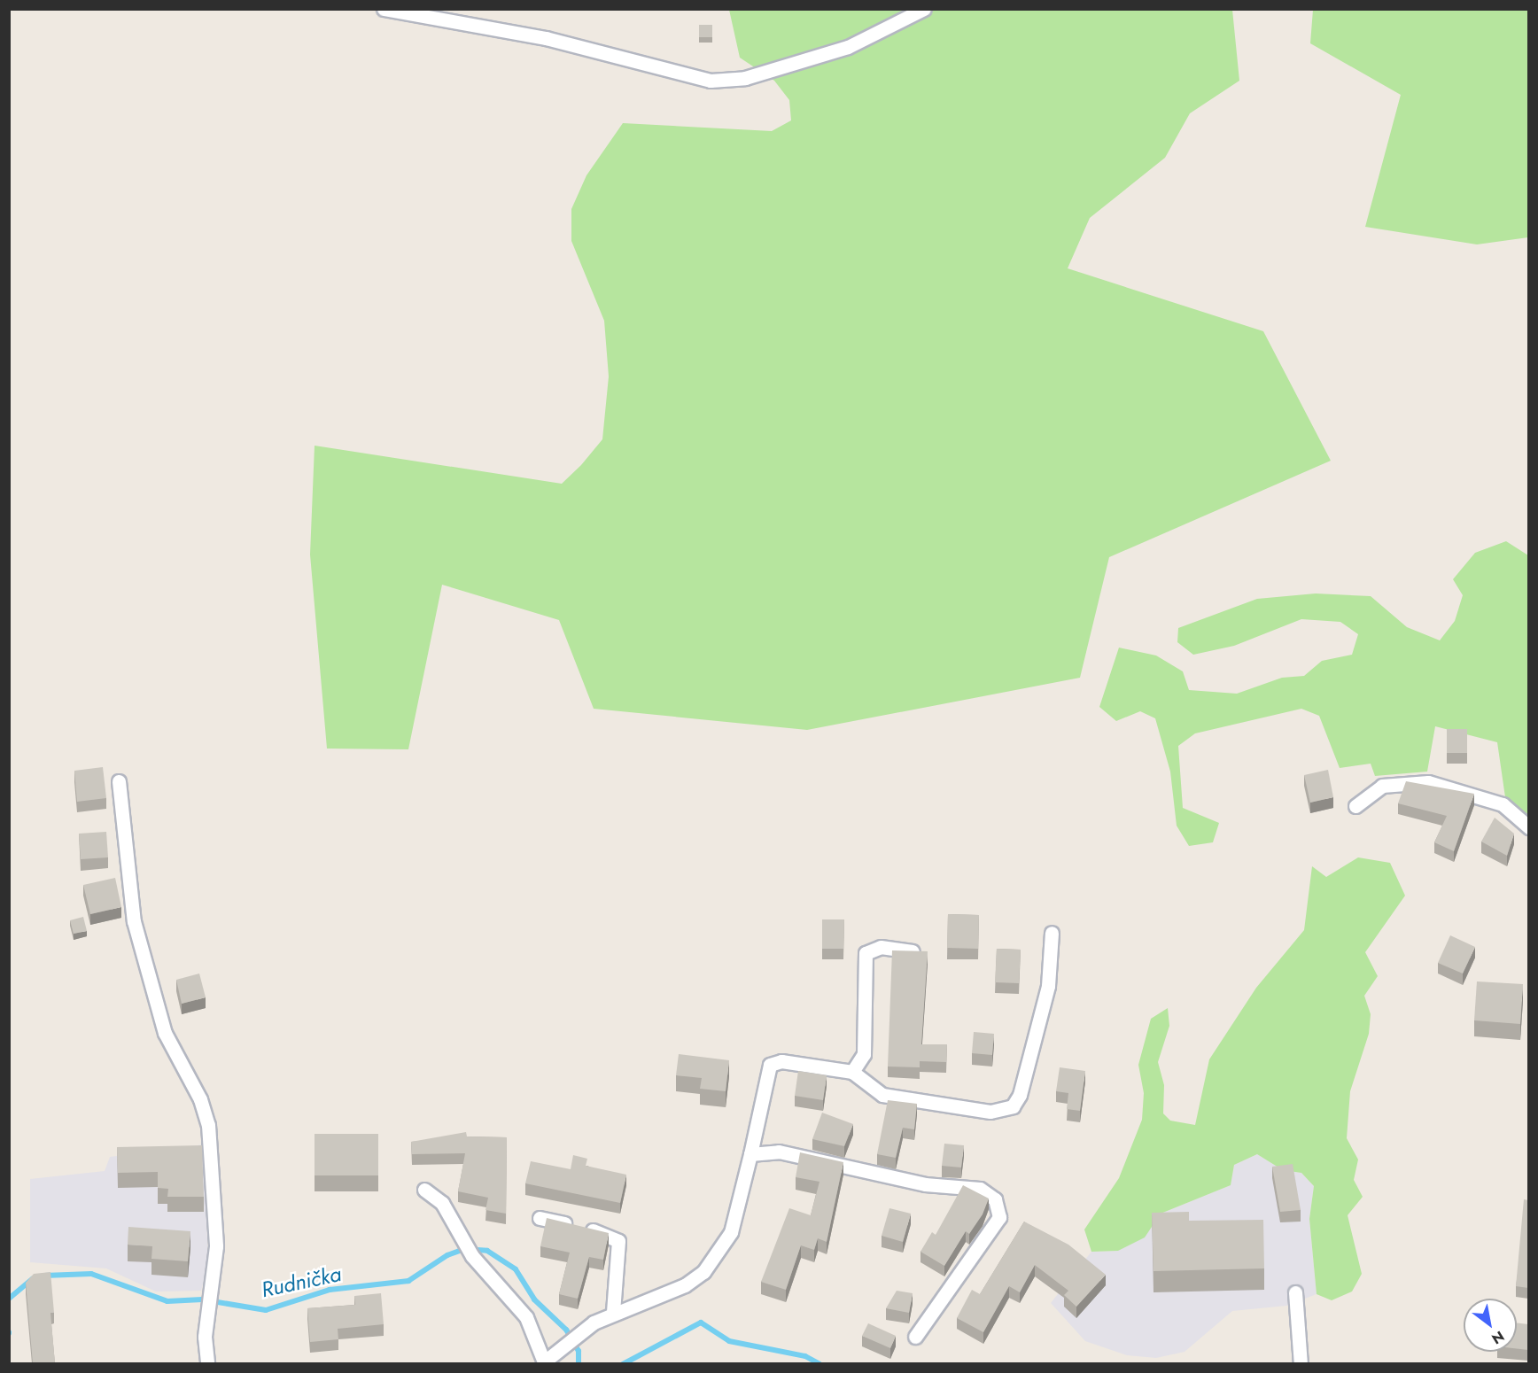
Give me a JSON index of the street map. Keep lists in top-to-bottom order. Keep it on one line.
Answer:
{"water":["Rudnička"],"north":"bottom right"}
